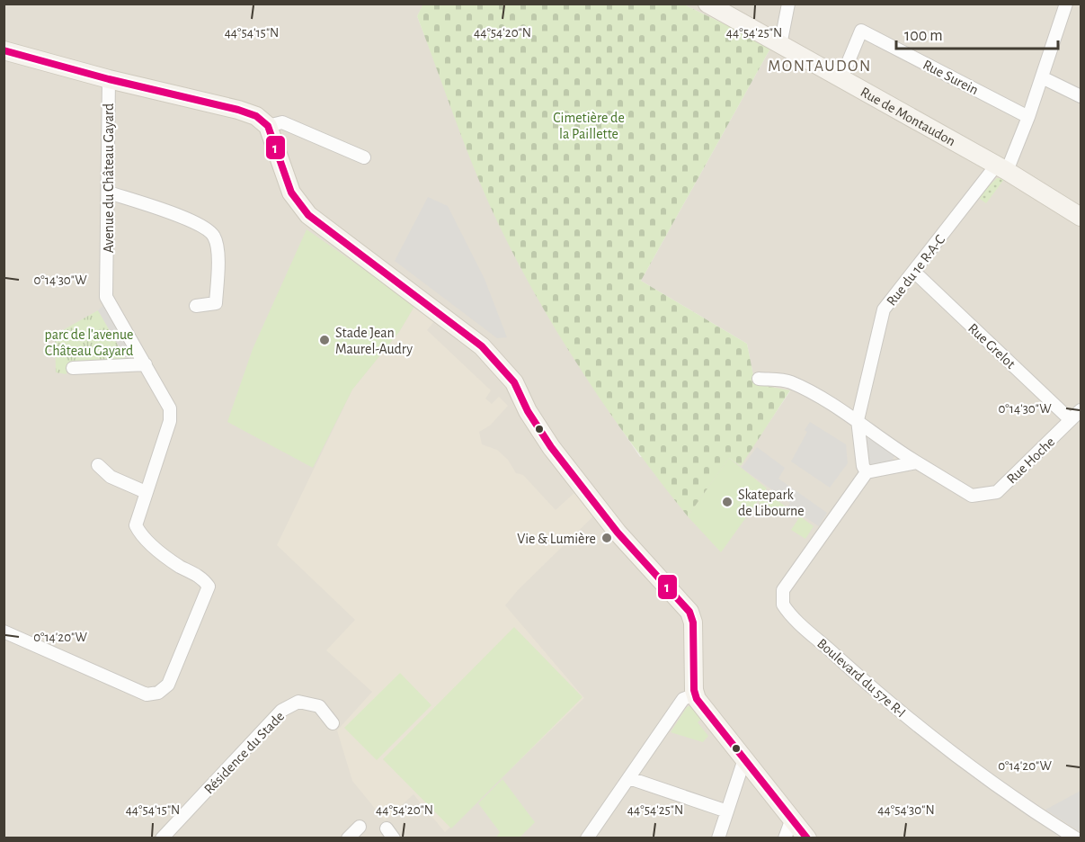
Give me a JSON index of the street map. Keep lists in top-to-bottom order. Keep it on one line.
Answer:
{"streets":{"street":["Rue Surein","Rue de Montaudon","Avenue du Château Gayard","Rue du 1e R-A-C","Rue Grelot","Rue Hoche","Boulevard du 57e R-I","Résidence du Stade"]},"crossings":[["Rue Surein","Rue de Montaudon"],["Rue Surein","Rue du 1e R-A-C"],["Rue de Montaudon","Rue du 1e R-A-C"],["Rue du 1e R-A-C","Rue Grelot"],["Rue du 1e R-A-C","Rue Hoche"],["Rue Grelot","Rue Hoche"]],"districts":["MONTAUDON"],"parks":["Cimetière de la Paillette","parc de l'avenue Château Gayard"],"places":["Stade Jean Maurel-Audry","Skatepark de Libourne","Vie & Lumière"],"lines":["transit line 1"],"scale_bar":"100 m","coordinates":["44°54'15\"N","44°54'20\"N","44°54'25\"N","0°14'30\"W","0°14'20\"W","44°54'30\"N"]}
